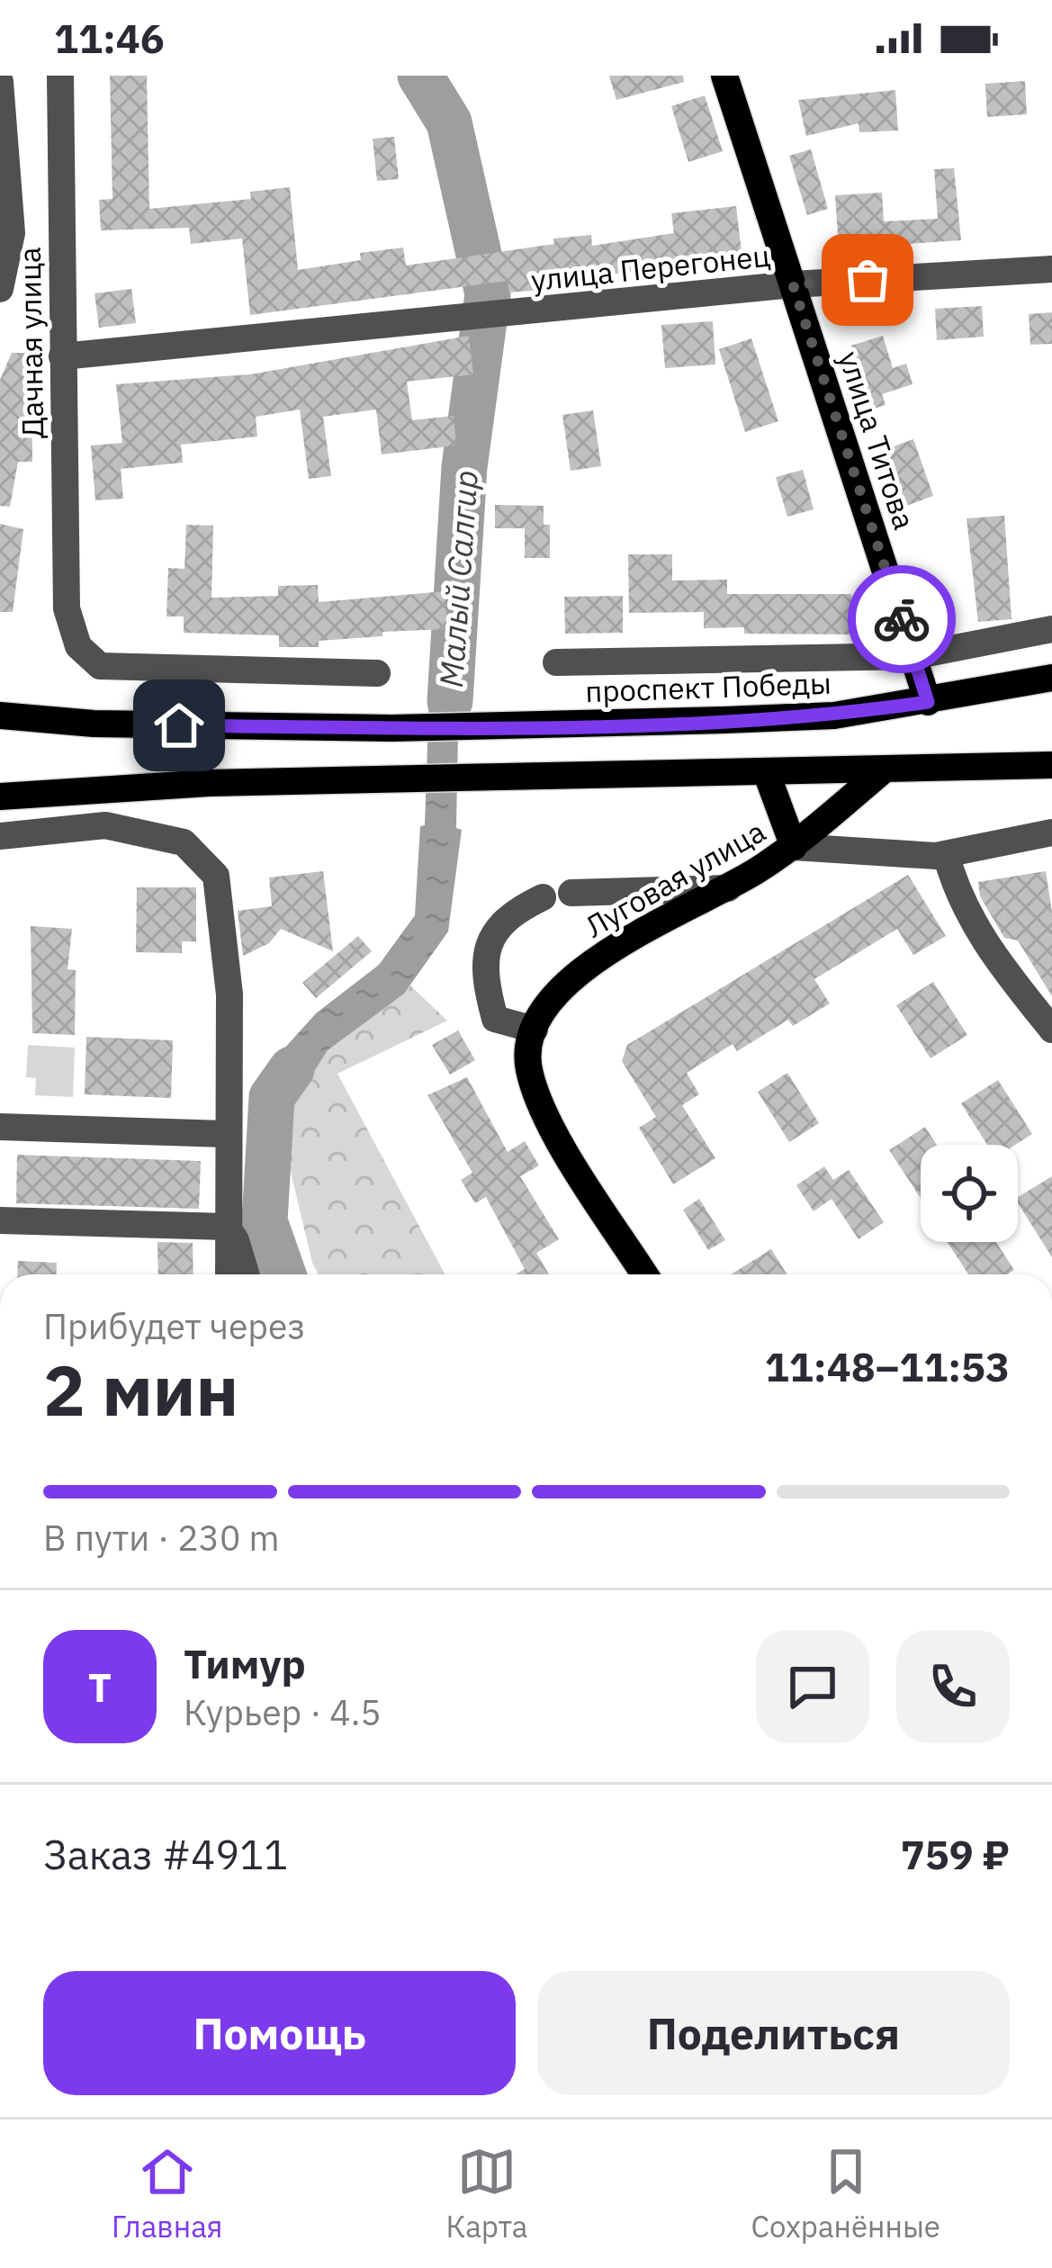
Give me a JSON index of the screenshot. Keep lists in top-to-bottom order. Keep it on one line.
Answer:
{"streets":{"main road":["улица Титова","проспект Победы","Луговая улица"],"street":["улица Перегонец","Дачная улица"]},"crossings":[["улица Перегонец","Дачная улица"],["улица Перегонец","улица Титова"],["улица Титова","проспект Победы"]],"water":["Малый Салгир"],"page":{"status":"11:46","heading":["2 мин","Прибудет через","11:48–11:53"],"panel":["Тимур","Курьер · 4.5","Заказ #4911","759 ₽"],"bar":"В пути · 230 m","round":"Т","buttons":["Помощь","Поделиться"],"tabs":["Главная","Карта","Сохранённые"]}}
